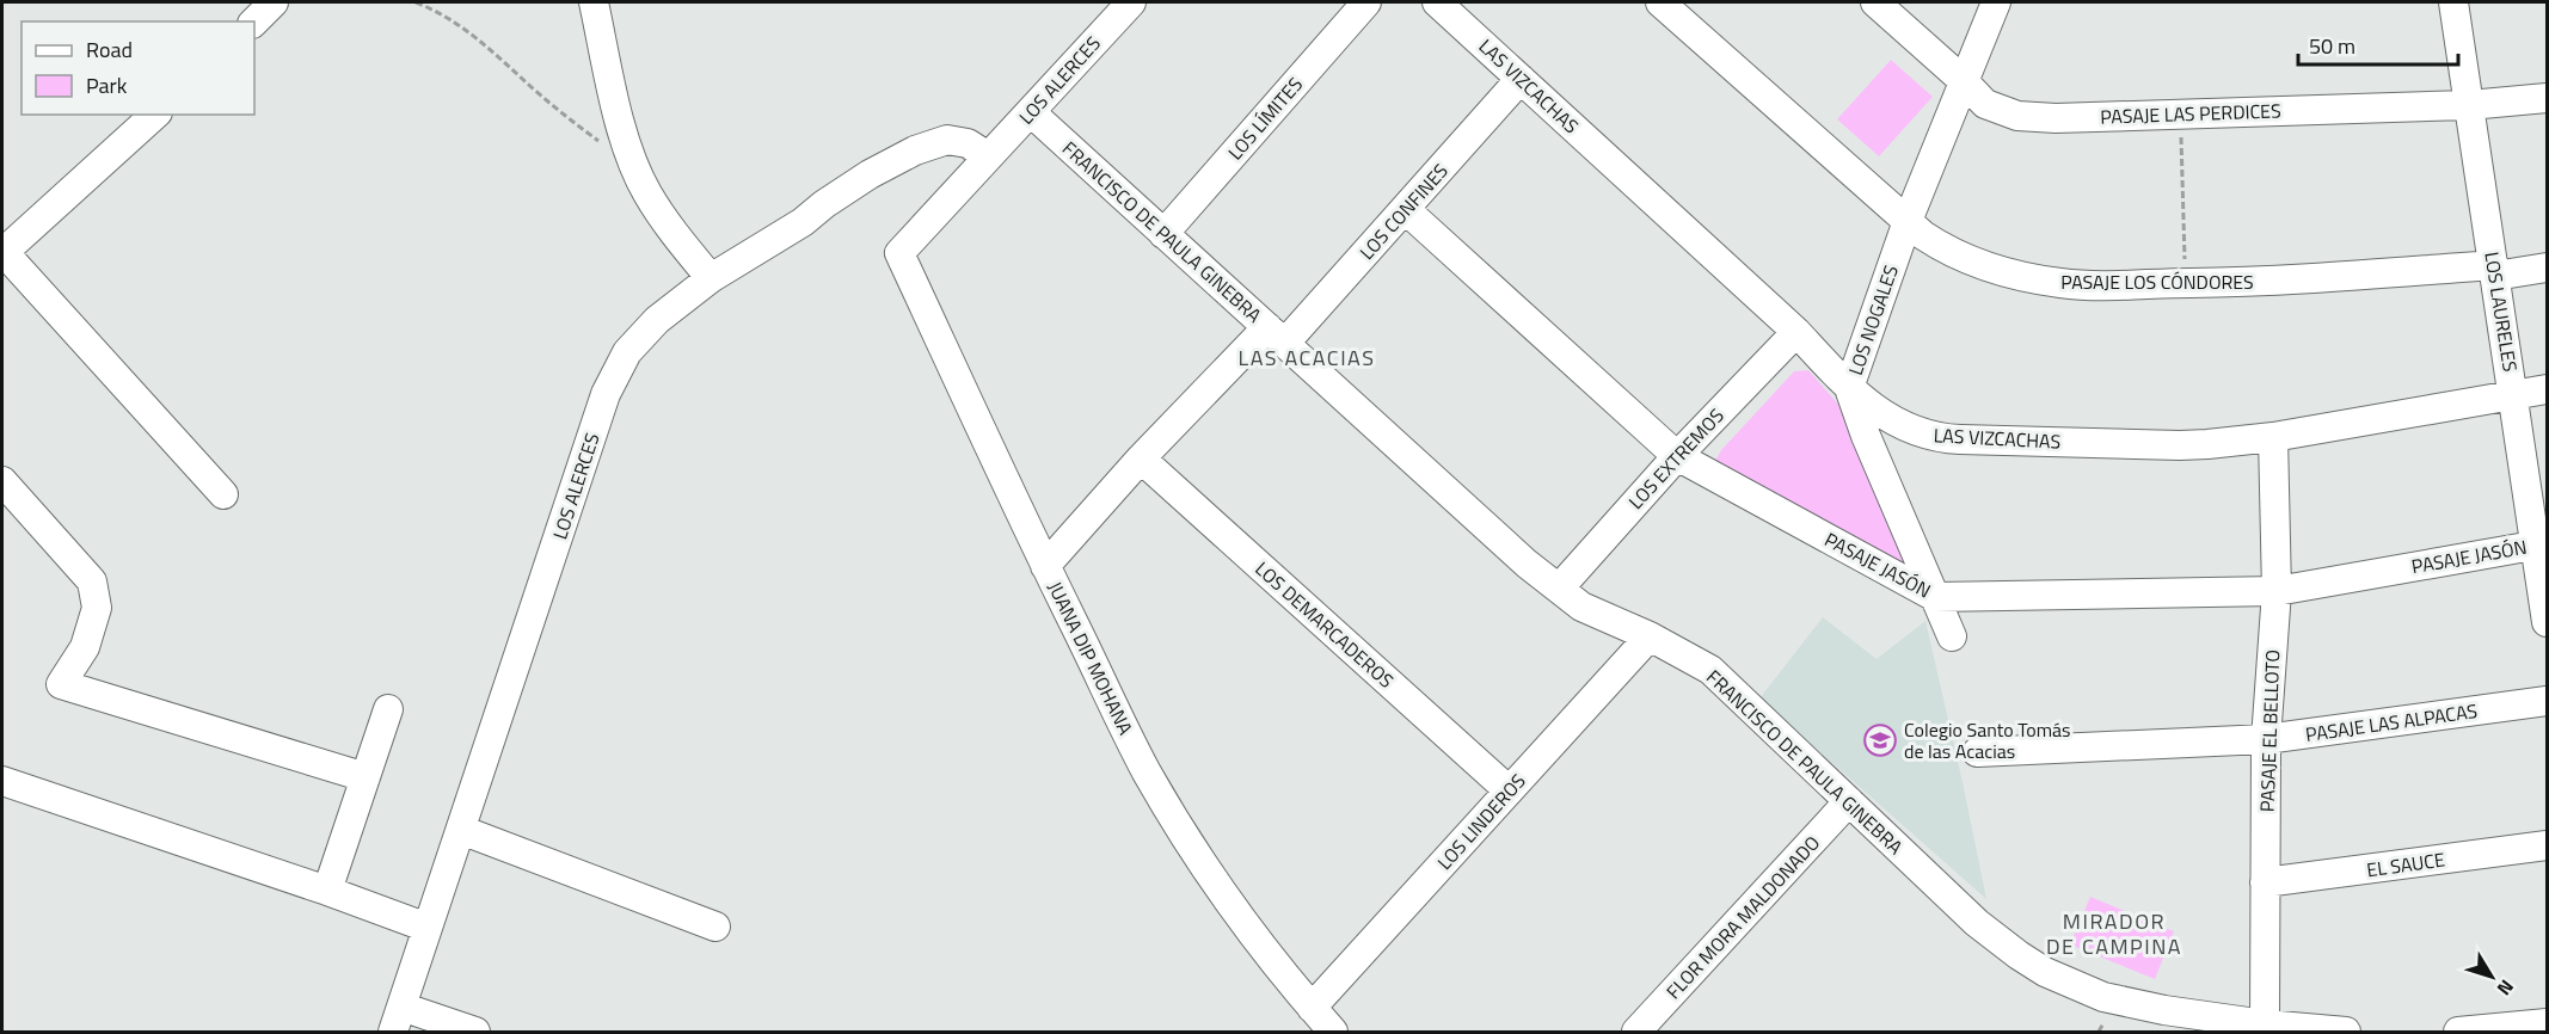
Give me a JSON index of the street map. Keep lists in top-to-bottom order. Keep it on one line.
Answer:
{"streets":{"street":["LOS ALERCES","LAS VIZCACHAS","PASAJE LAS PERDICES","LOS LÍMITES","LOS CONFINES","FRANCISCO DE PAULA GINEBRA","PASAJE LOS CÓNDORES","LOS LAURELES","LOS NOGALES","LOS EXTREMOS","PASAJE JASÓN","LOS DEMARCADEROS","JUANA DIP MOHANA","PASAJE LAS ALPACAS","PASAJE EL BELLOTO","LOS LINDEROS","EL SAUCE","FLOR MORA MALDONADO"]},"crossings":[["LOS ALERCES","FRANCISCO DE PAULA GINEBRA"],["LOS ALERCES","JUANA DIP MOHANA"],["LAS VIZCACHAS","LOS CONFINES"],["LAS VIZCACHAS","LOS LAURELES"],["LAS VIZCACHAS","LOS NOGALES"],["LAS VIZCACHAS","LOS EXTREMOS"],["LAS VIZCACHAS","PASAJE EL BELLOTO"],["PASAJE LAS PERDICES","LOS LAURELES"],["PASAJE LAS PERDICES","LOS NOGALES"],["LOS LÍMITES","FRANCISCO DE PAULA GINEBRA"],["LOS CONFINES","FRANCISCO DE PAULA GINEBRA"],["LOS CONFINES","PASAJE JASÓN"],["LOS CONFINES","LOS DEMARCADEROS"],["LOS CONFINES","JUANA DIP MOHANA"],["FRANCISCO DE PAULA GINEBRA","LOS EXTREMOS"],["FRANCISCO DE PAULA GINEBRA","PASAJE EL BELLOTO"],["FRANCISCO DE PAULA GINEBRA","LOS LINDEROS"],["FRANCISCO DE PAULA GINEBRA","FLOR MORA MALDONADO"],["PASAJE LOS CÓNDORES","LOS LAURELES"],["PASAJE LOS CÓNDORES","LOS NOGALES"],["LOS LAURELES","PASAJE JASÓN"],["LOS NOGALES","PASAJE JASÓN"],["LOS EXTREMOS","PASAJE JASÓN"],["PASAJE JASÓN","PASAJE EL BELLOTO"],["LOS DEMARCADEROS","LOS LINDEROS"],["JUANA DIP MOHANA","LOS LINDEROS"],["PASAJE LAS ALPACAS","PASAJE EL BELLOTO"],["PASAJE EL BELLOTO","EL SAUCE"]],"districts":["LAS ACACIAS","MIRADOR DE CAMPINA"],"places":{"school or university":["Colegio Santo Tomás de las Acacias"]},"legend":["Road","Park"],"scale_bar":"50 m","north":"bottom right"}
